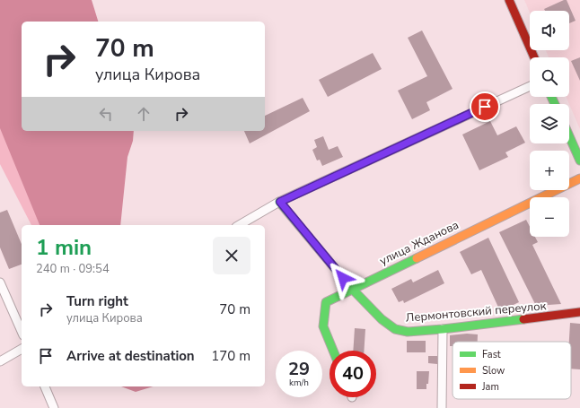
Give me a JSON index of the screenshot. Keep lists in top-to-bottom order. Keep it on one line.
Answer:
{"streets":{"street":["улица Жданова","Лермонтовский переулок"]},"crossings":[["улица Жданова","Лермонтовский переулок"]],"legend":["Fast","Slow","Jam"],"page":{"map_buttons":["+","−"],"turn":["70 m","улица Кирова"],"heading":["1 min","240 m · 09:54"],"list":[{"name":"Turn right","note":"улица Кирова","value":"70 m"},{"name":"Arrive at destination","value":"170 m"}],"speed":"29 km/h","limit":"40"}}
